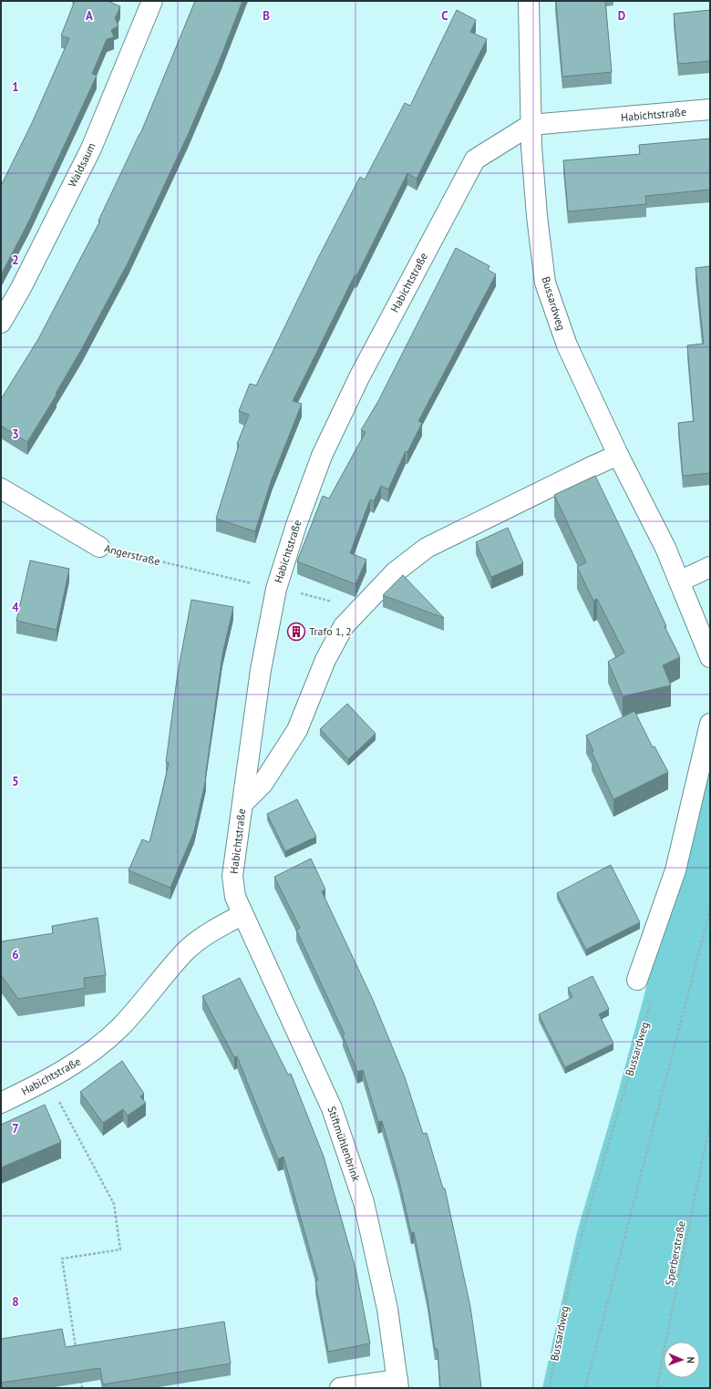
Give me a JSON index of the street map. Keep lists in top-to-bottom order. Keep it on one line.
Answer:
{"streets":{"street":["Habichtstraße","Waldsaum","Bussardweg","Angerstraße","Stiftmühlenbrink"],"path":["Sperberstraße"]},"crossings":[["Habichtstraße","Bussardweg"],["Habichtstraße","Angerstraße"],["Habichtstraße","Stiftmühlenbrink"]],"places":{"building":["Trafo 1, 2"]},"north":"right","grid":{"columns":["A","B","C","D"],"rows":["1","2","3","4","5","6","7","8"]}}
